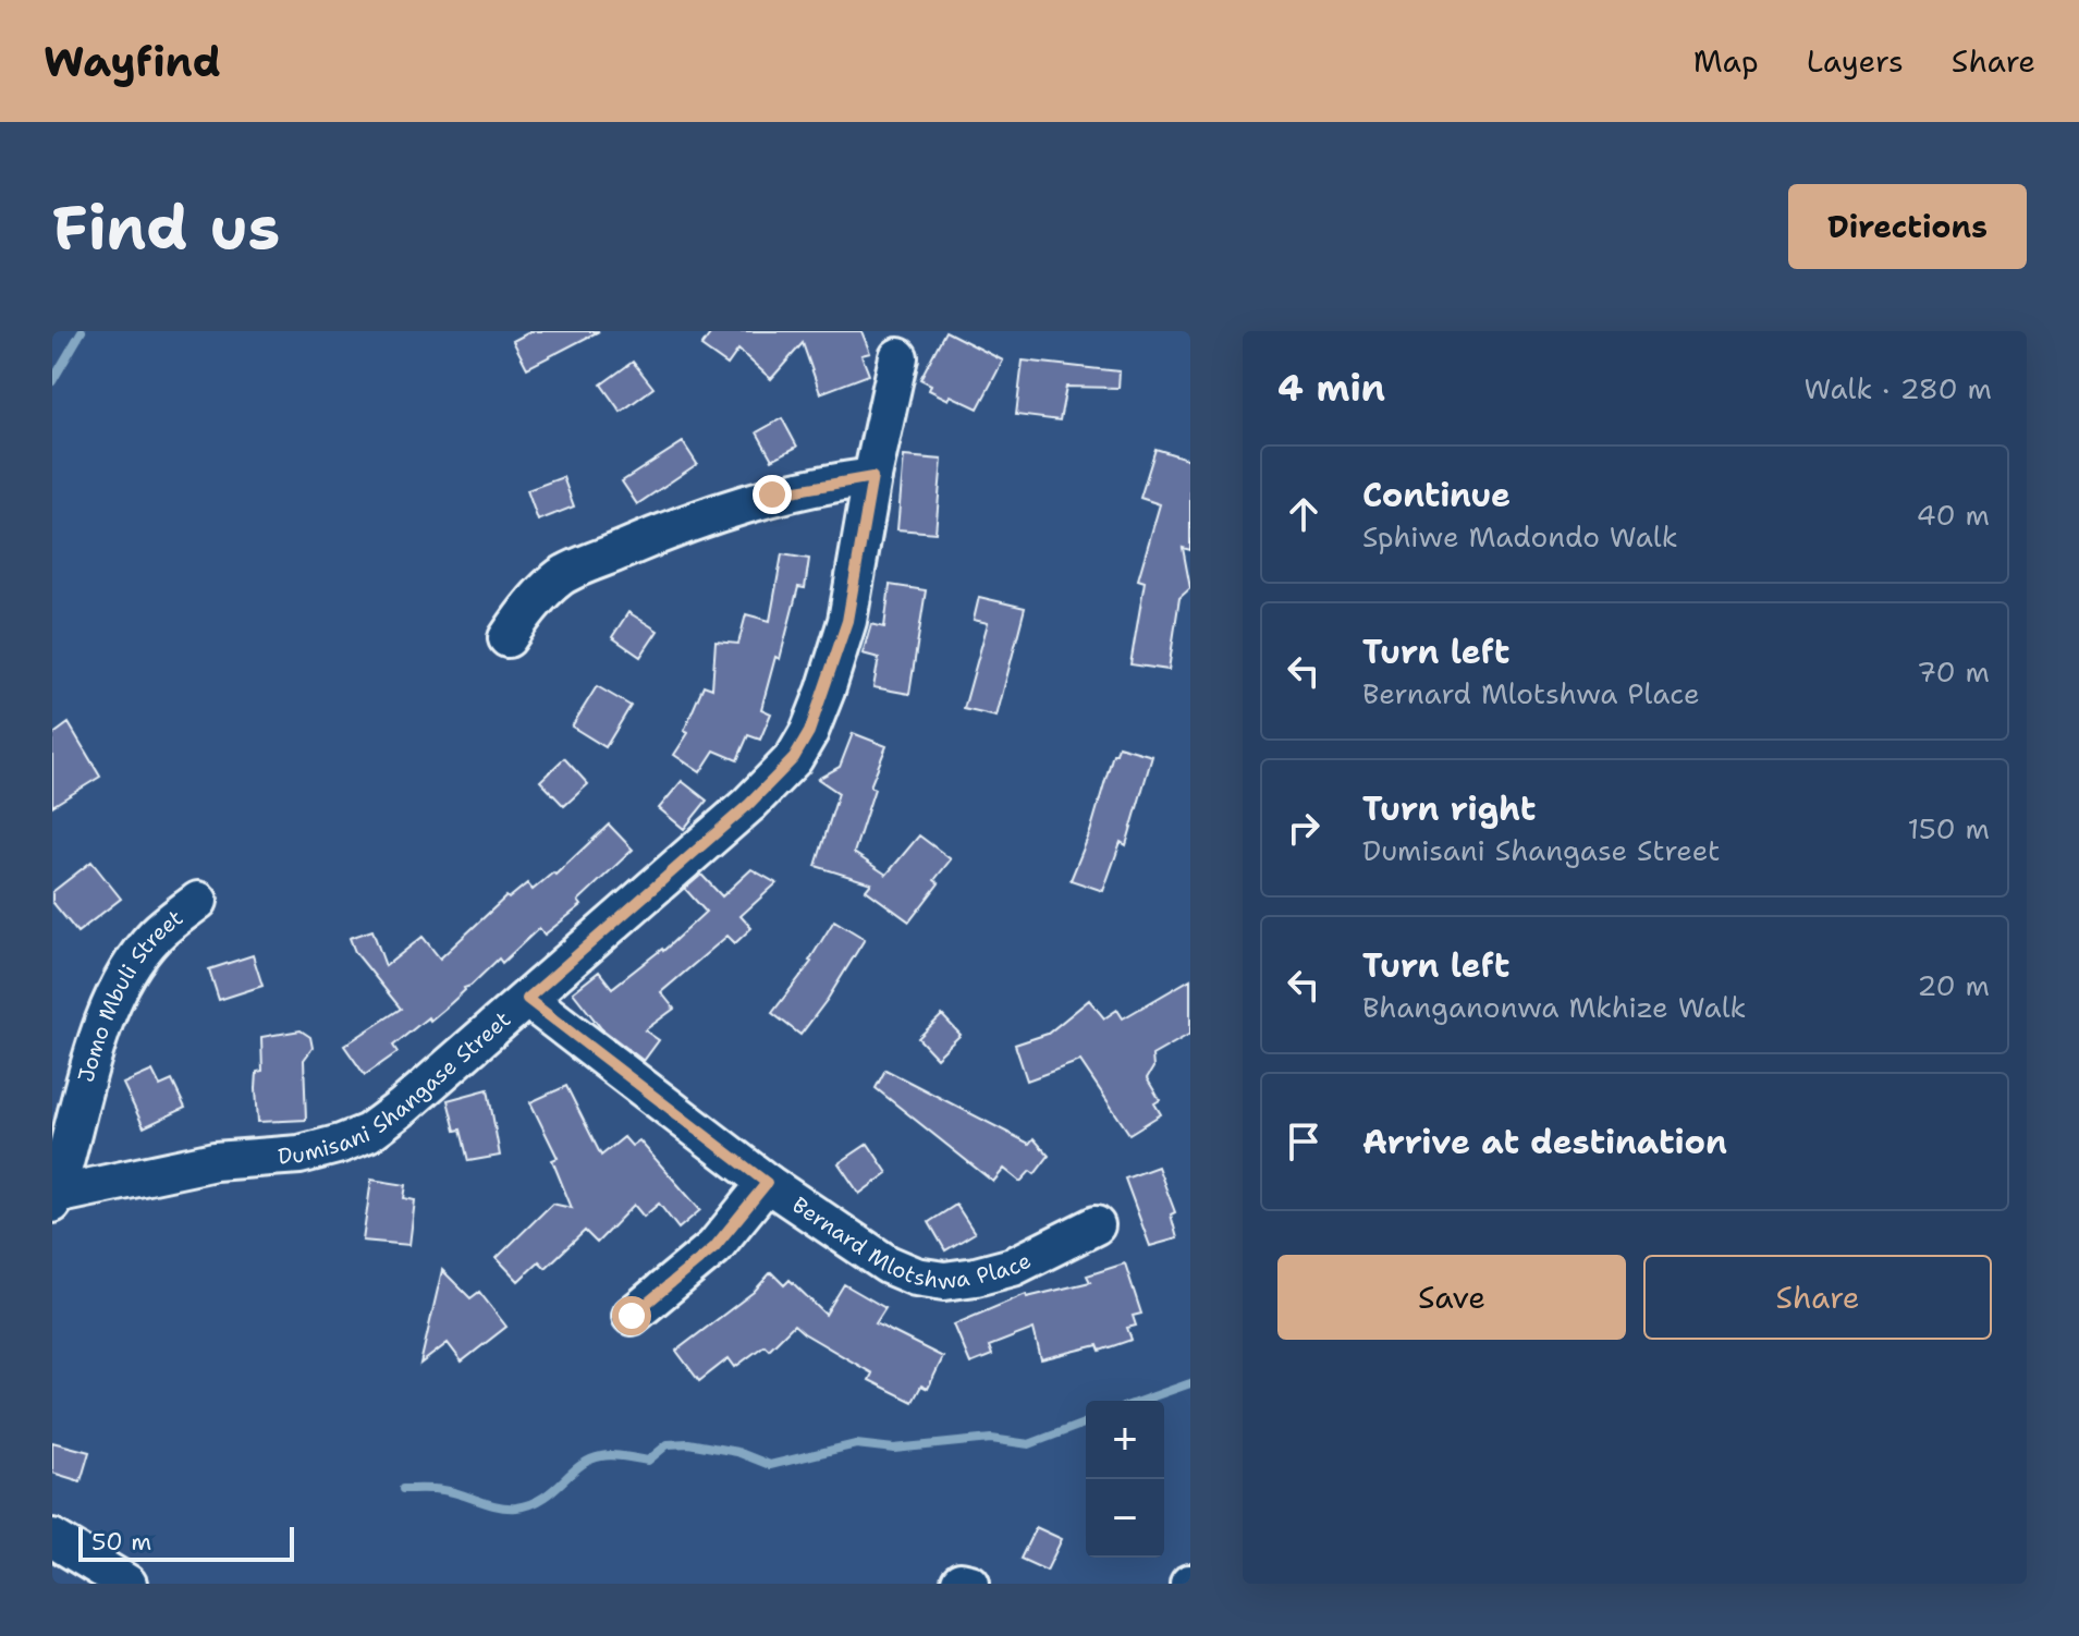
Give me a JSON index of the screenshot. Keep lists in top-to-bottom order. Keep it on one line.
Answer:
{"streets":{"street":["Jomo Mbuli Street","Dumisani Shangase Street","Bernard Mlotshwa Place"]},"crossings":[["Jomo Mbuli Street","Dumisani Shangase Street"],["Dumisani Shangase Street","Bernard Mlotshwa Place"]],"scale_bar":"50 m","page":{"header":"Wayfind","nav":["Map","Layers","Share"],"buttons":["Directions",["Save","Share"]],"title":"Find us","heading":["4 min","Walk · 280 m"],"list":[["Continue","Sphiwe Madondo Walk","40 m"],["Turn left","Bernard Mlotshwa Place","70 m"],["Turn right","Dumisani Shangase Street","150 m"],["Turn left","Bhanganonwa Mkhize Walk","20 m"],"Arrive at destination"],"map_buttons":["+","−"],"scale":"50 m"}}
